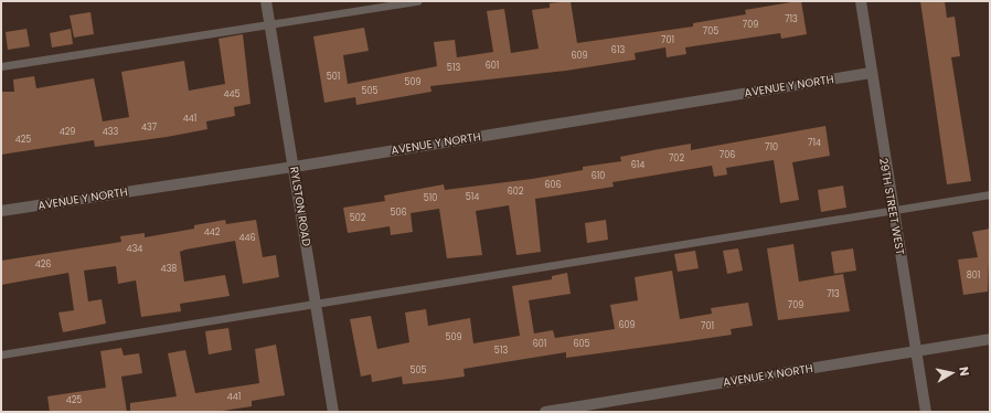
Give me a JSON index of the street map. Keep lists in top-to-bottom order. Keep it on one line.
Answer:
{"streets":{"street":["AVENUE Y NORTH","RYLSTON ROAD","29TH STREET WEST","AVENUE X NORTH"]},"crossings":[["AVENUE Y NORTH","RYLSTON ROAD"],["AVENUE Y NORTH","29TH STREET WEST"],["29TH STREET WEST","AVENUE X NORTH"]],"house_numbers":["713","709","705","701","613","609","601","513","501","509","505","445","441","437","429","433","425","714","710","706","702","614","610","606","602","514","510","506","502","442","446","434","426","438","801","713","709","609","701","509","601","605","513","505","441","425"],"north":"right"}
